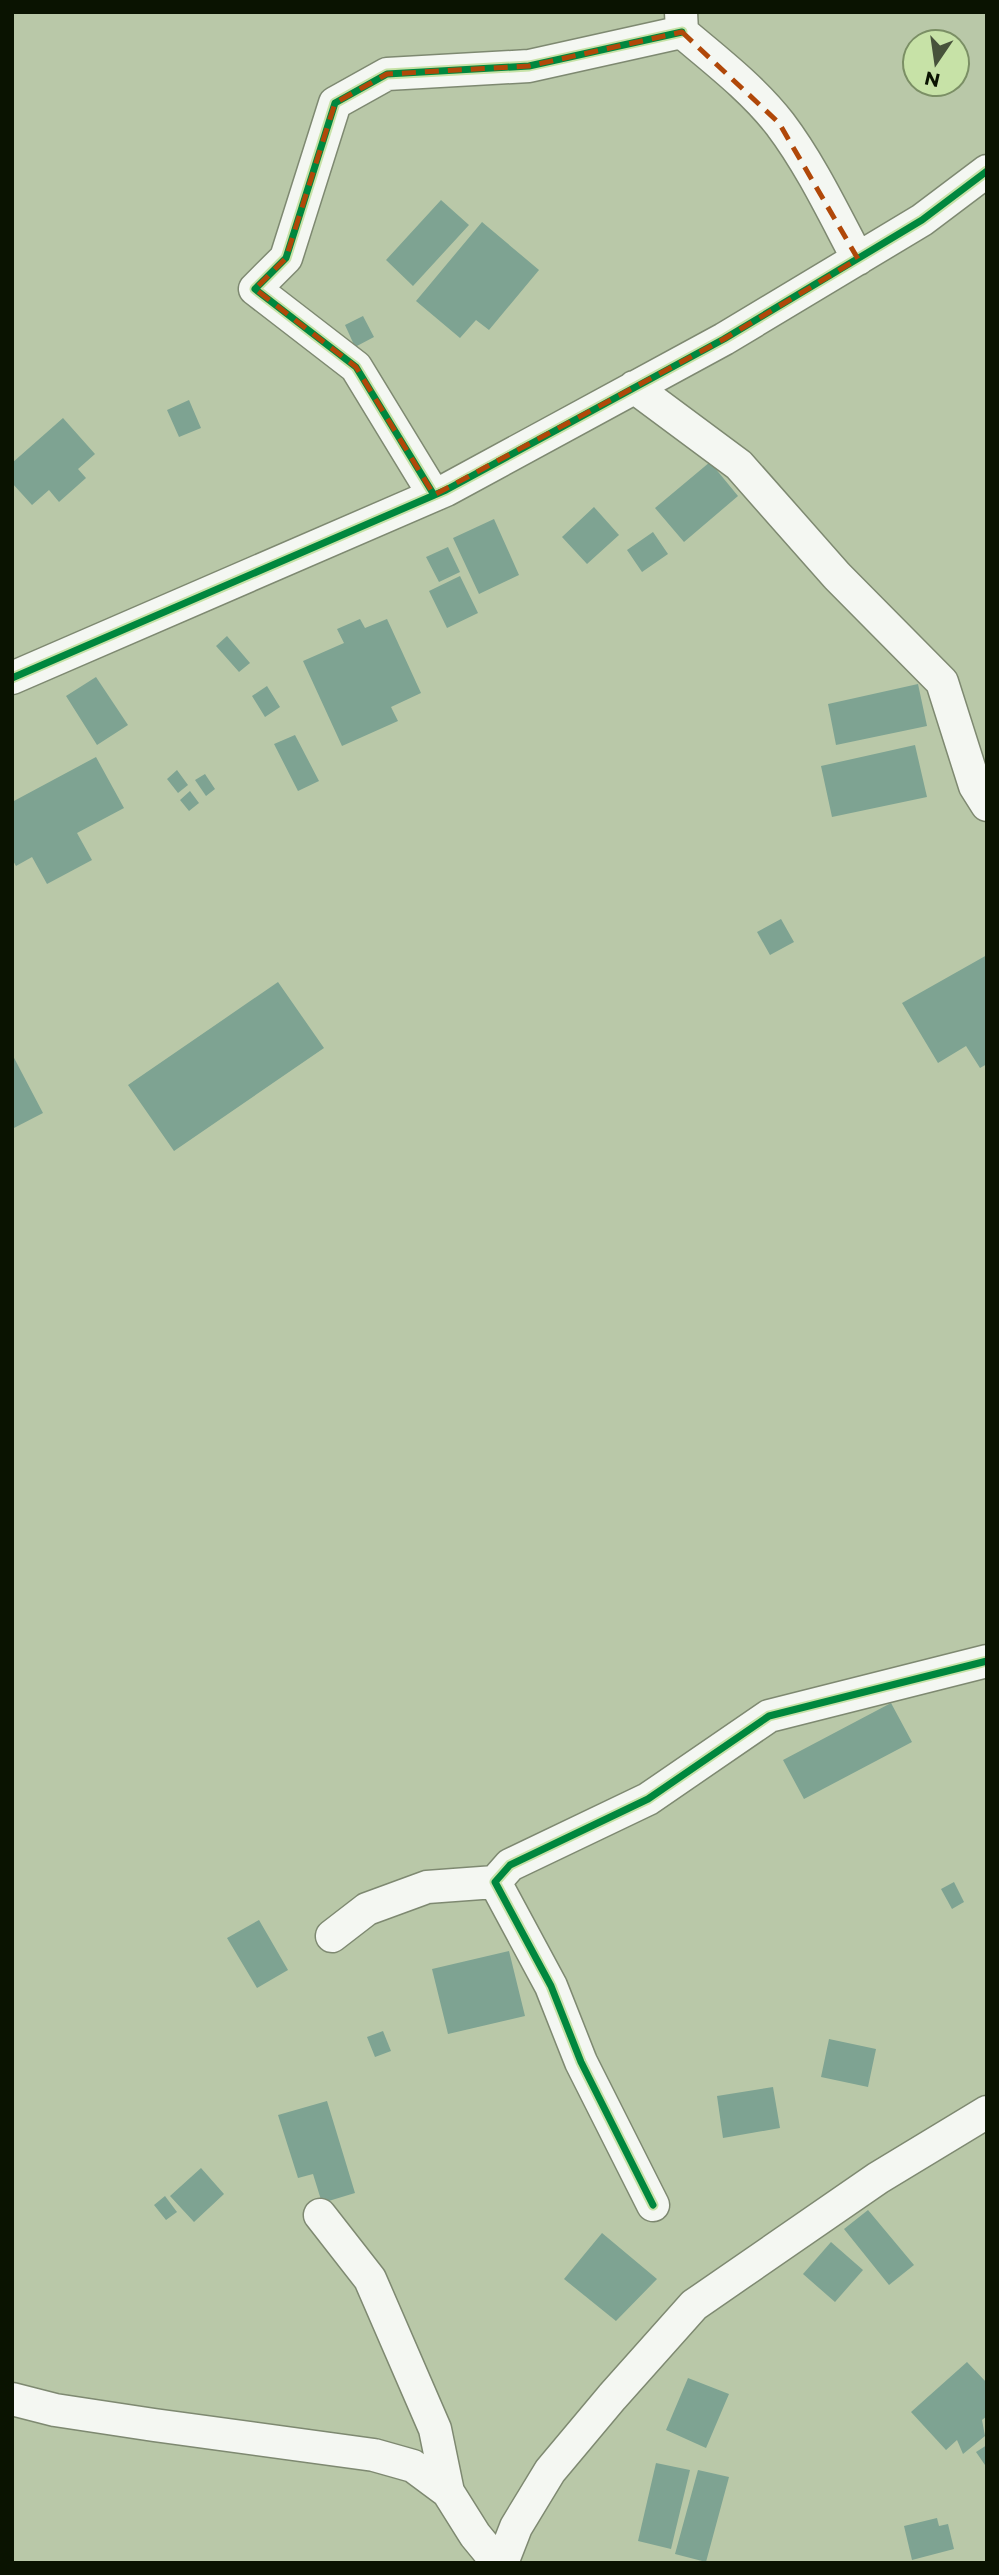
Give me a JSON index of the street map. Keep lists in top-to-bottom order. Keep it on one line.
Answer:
{"north":"bottom"}
